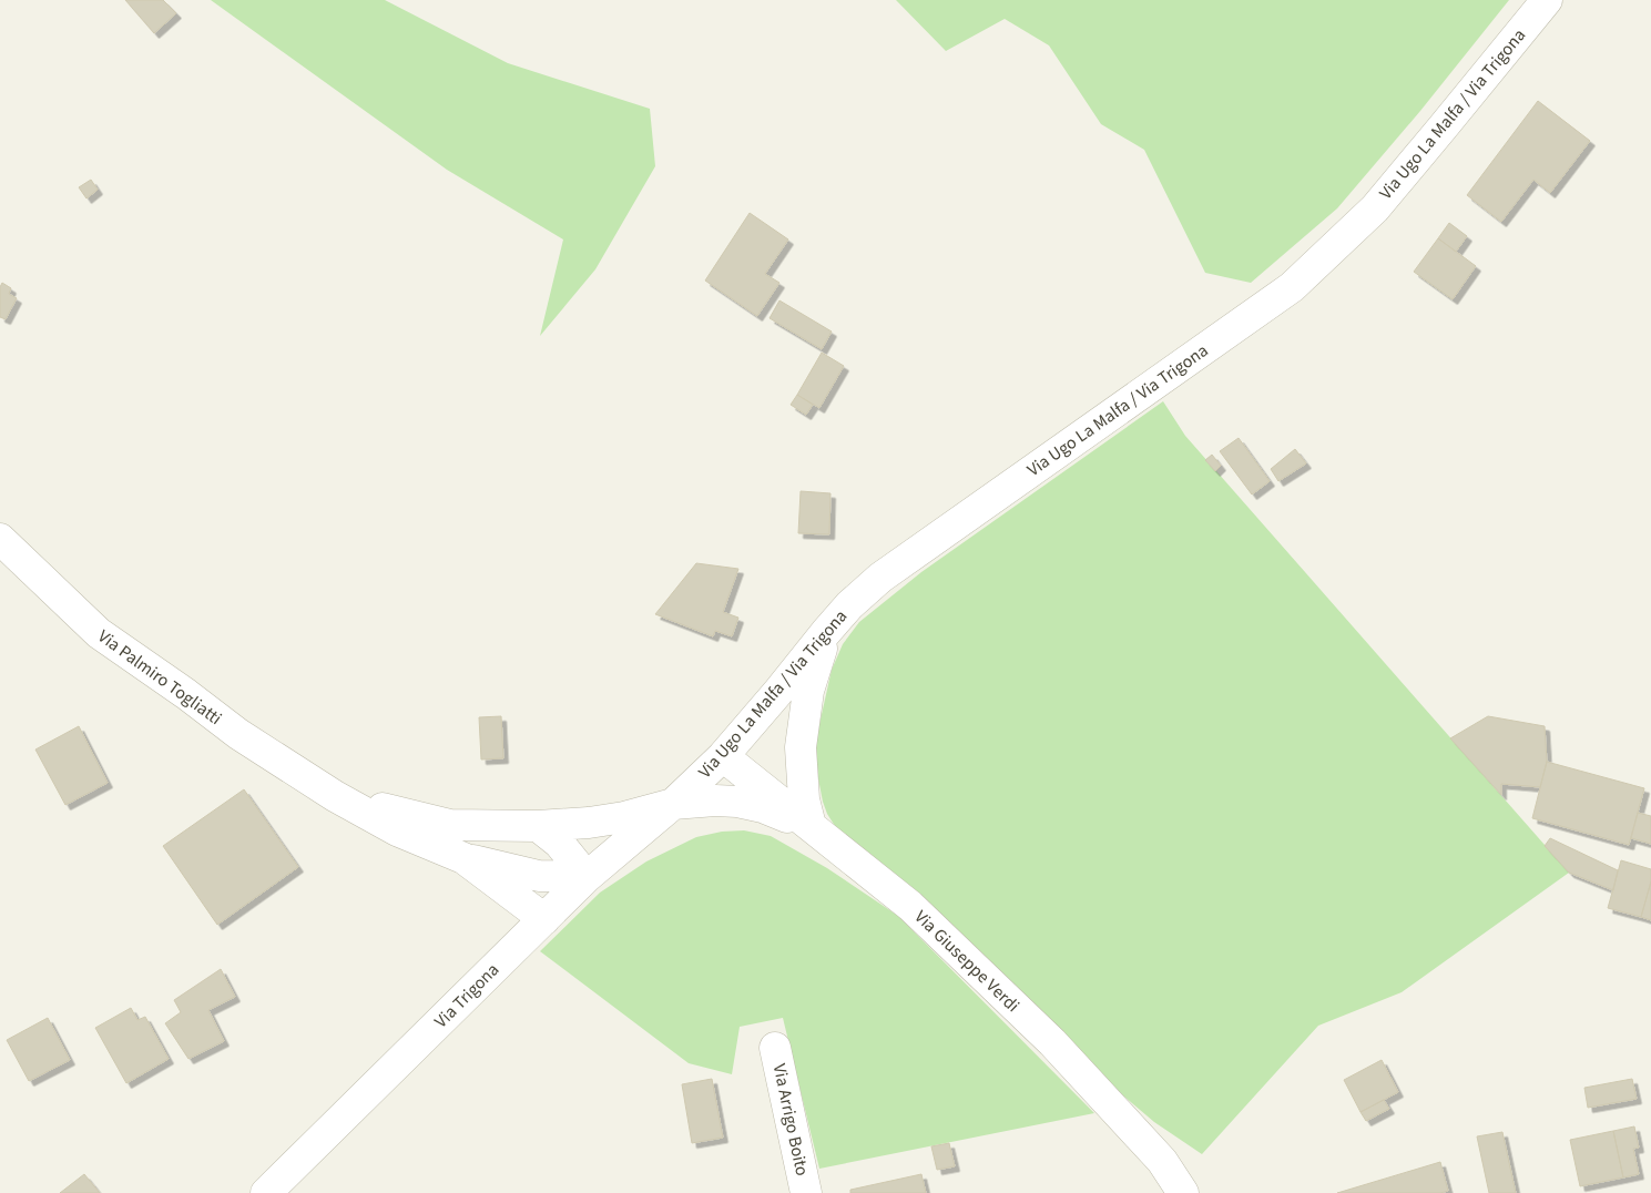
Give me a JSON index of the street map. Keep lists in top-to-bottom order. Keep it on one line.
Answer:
{"streets":{"street":["Via Ugo La Malfa / Via Trigona","Via Palmiro Togliatti","Via Giuseppe Verdi","Via Trigona","Via Arrigo Boito"]},"crossings":[["Via Ugo La Malfa / Via Trigona","Via Giuseppe Verdi"],["Via Ugo La Malfa / Via Trigona","Via Trigona"]]}
